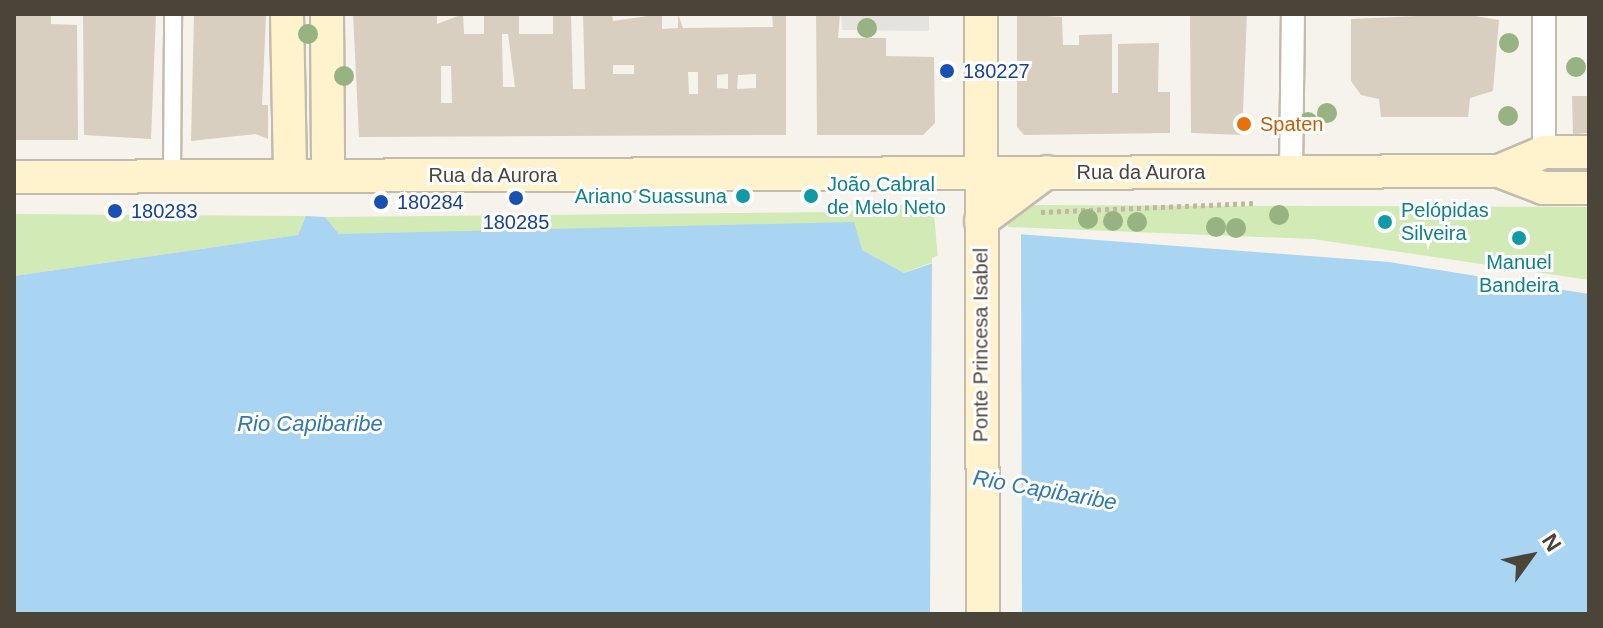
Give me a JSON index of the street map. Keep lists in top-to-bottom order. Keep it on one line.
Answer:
{"streets":{"main road":["Rua da Aurora","Ponte Princesa Isabel"]},"crossings":[["Rua da Aurora","Ponte Princesa Isabel"]],"water":["Rio Capibaribe"],"places":["180227","Spaten","Ariano Suassuna","João Cabral de Melo Neto","180285","180284","180283","Pelópidas Silveira","Manuel Bandeira"],"north":"top right"}
